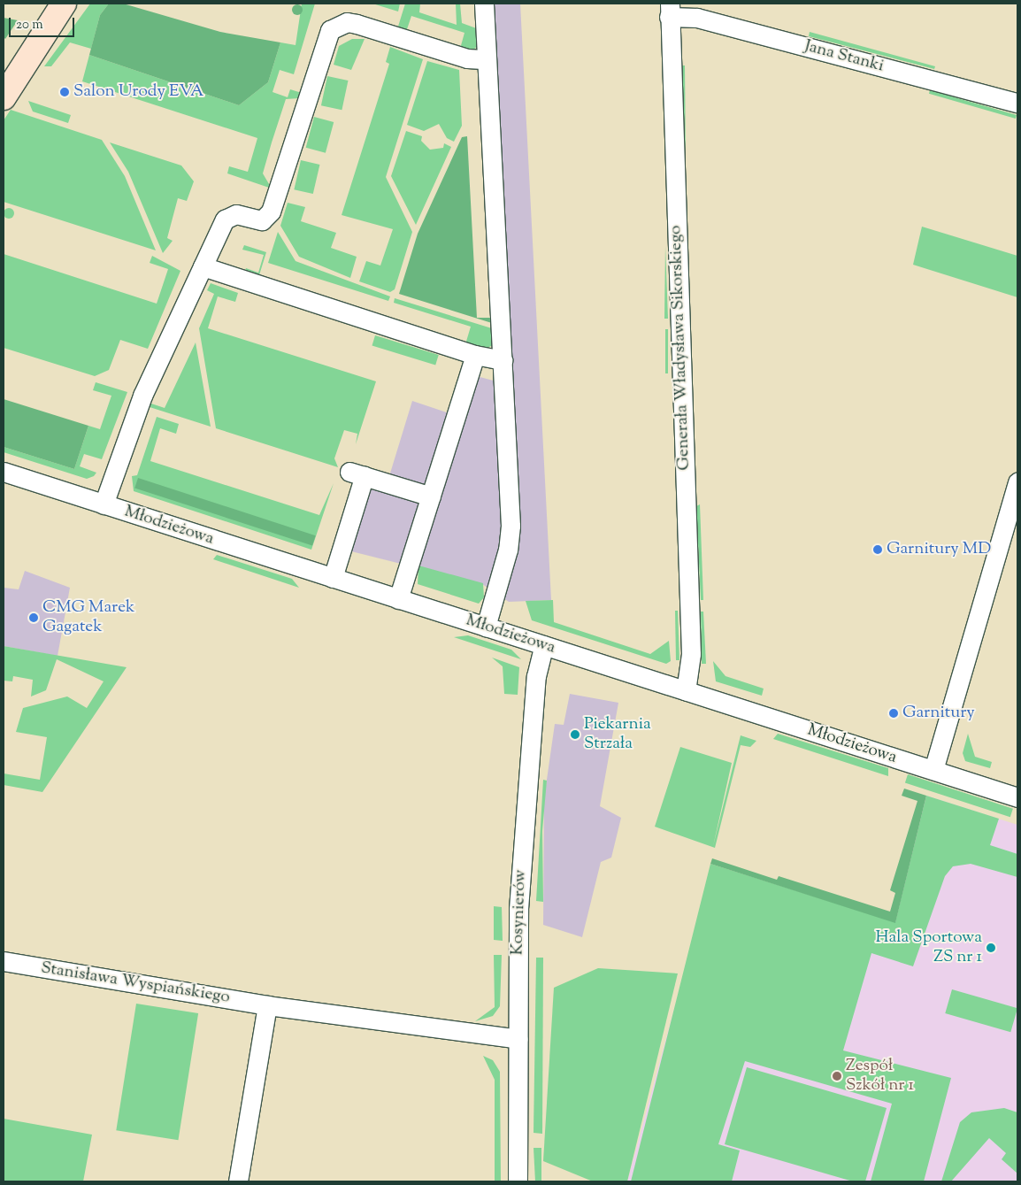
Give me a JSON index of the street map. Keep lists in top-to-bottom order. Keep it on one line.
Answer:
{"streets":{"street":["Jana Stanki","Generała Władysława Sikorskiego","Młodzieżowa","Kosynierów","Stanisława Wyspiańskiego"]},"crossings":[["Jana Stanki","Generała Władysława Sikorskiego"],["Generała Władysława Sikorskiego","Młodzieżowa"],["Młodzieżowa","Kosynierów"],["Kosynierów","Stanisława Wyspiańskiego"]],"places":["Salon Urody EVA","Garnitury MD","CMG Marek Gagatek","Garnitury","Piekarnia Strzała","Hala Sportowa ZS nr 1","Zespół Szkół nr 1"],"scale_bar":"20 m"}
